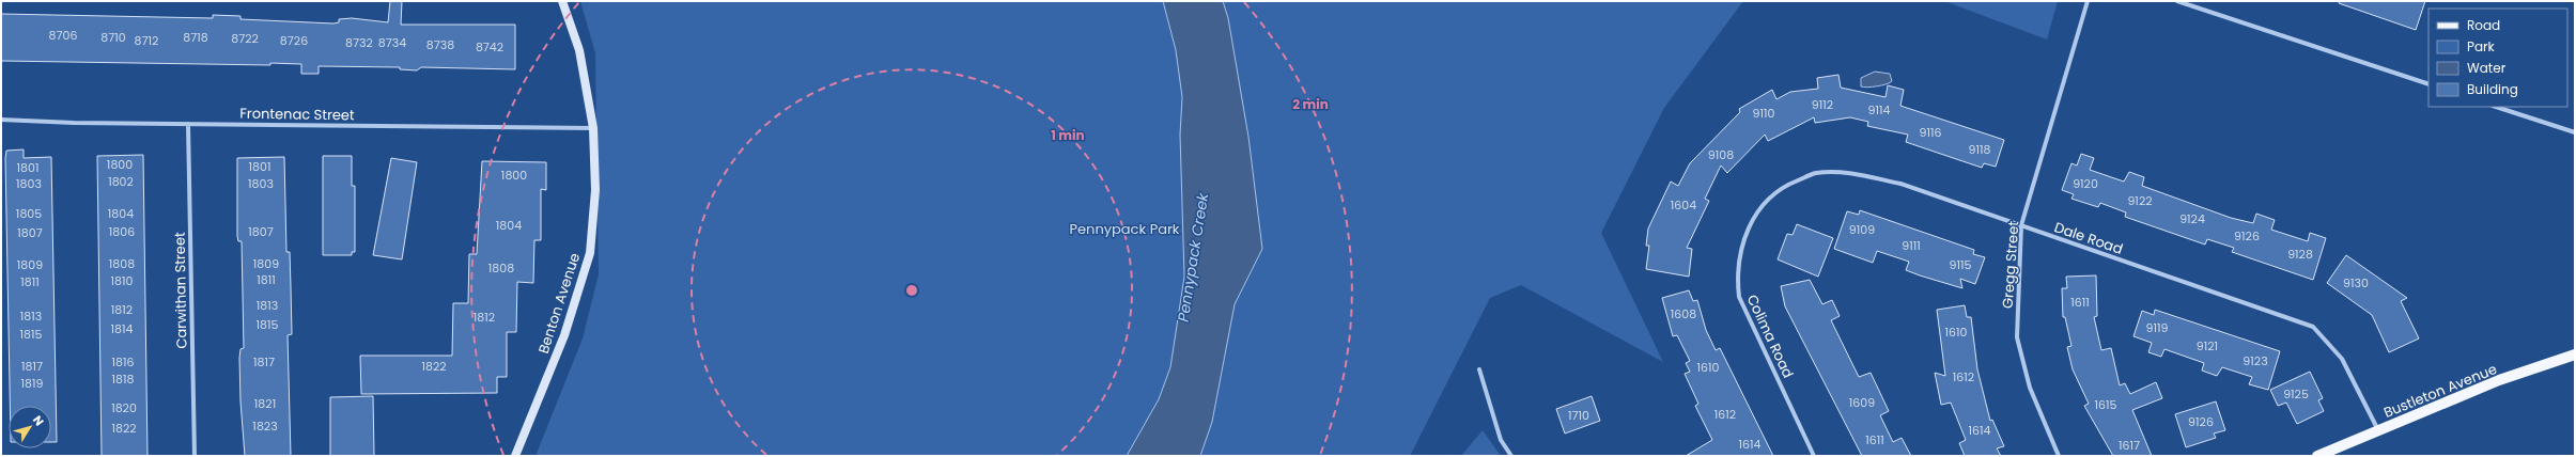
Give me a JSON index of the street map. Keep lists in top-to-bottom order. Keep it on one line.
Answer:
{"streets":{"main road":["Bustleton Avenue"],"street":["Frontenac Street","Dale Road","Gregg Street","Carwithan Street","Benton Avenue","Colima Road"]},"crossings":[["Frontenac Street","Carwithan Street"],["Frontenac Street","Benton Avenue"],["Dale Road","Gregg Street"],["Dale Road","Colima Road"],["Dale Road","Bustleton Avenue"]],"water":["Pennypack Creek"],"parks":["Pennypack Park"],"house_numbers":["8706","8710","8718","8722","8712","8726","8732","8734","8738","8742","9112","9114","9110","9116","9118","9108","1800","1801","1801","1800","1802","1803","1803","9120","9122","1604","1805","1804","9124","1804","9109","1806","1807","1807","9126","9111","9128","1808","1809","1809","9115","1808","1811","1810","1811","9130","1611","1813","1812","1608","1813","1812","1815","9119","1814","1610","1815","9121","9123","1816","1817","1817","1822","1610","1612","1818","1819","9125","1609","1821","1615","1820","1612","1710","9126","1823","1822","1614","1611","1614","1617"],"legend":["Road","Park","Water","Building"],"north":"top right","rings":["2 min","1 min"]}
